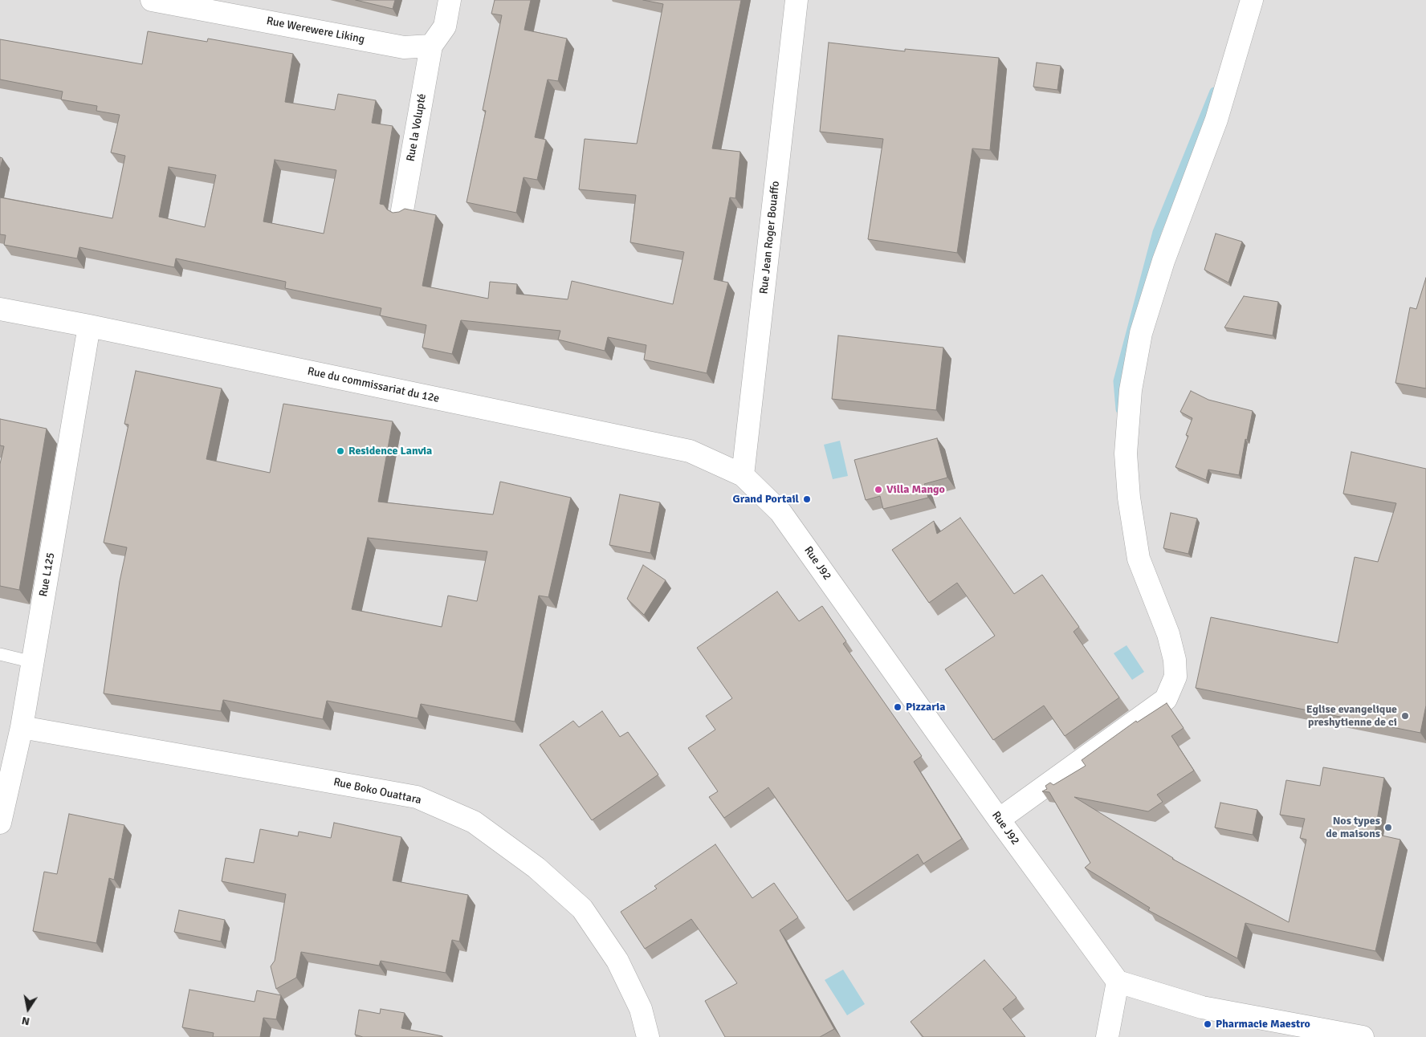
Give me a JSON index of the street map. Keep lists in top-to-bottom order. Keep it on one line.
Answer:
{"streets":{"street":["Rue Werewere Liking","Rue la Volupté","Rue Jean Roger Bouaffo","Rue du commissariat du 12e","Rue J92","Rue L125","Rue Boko Ouattara"]},"crossings":[["Rue Werewere Liking","Rue la Volupté"],["Rue Jean Roger Bouaffo","Rue du commissariat du 12e"],["Rue Jean Roger Bouaffo","Rue J92"],["Rue du commissariat du 12e","Rue J92"],["Rue du commissariat du 12e","Rue L125"],["Rue L125","Rue Boko Ouattara"]],"places":["Residence Lanvia","Villa Mango","Grand Portail","Pizzaria","Eglise evangelique preshytienne de ci","Nos types de maisons","Pharmacie Maestro"],"north":"bottom"}
